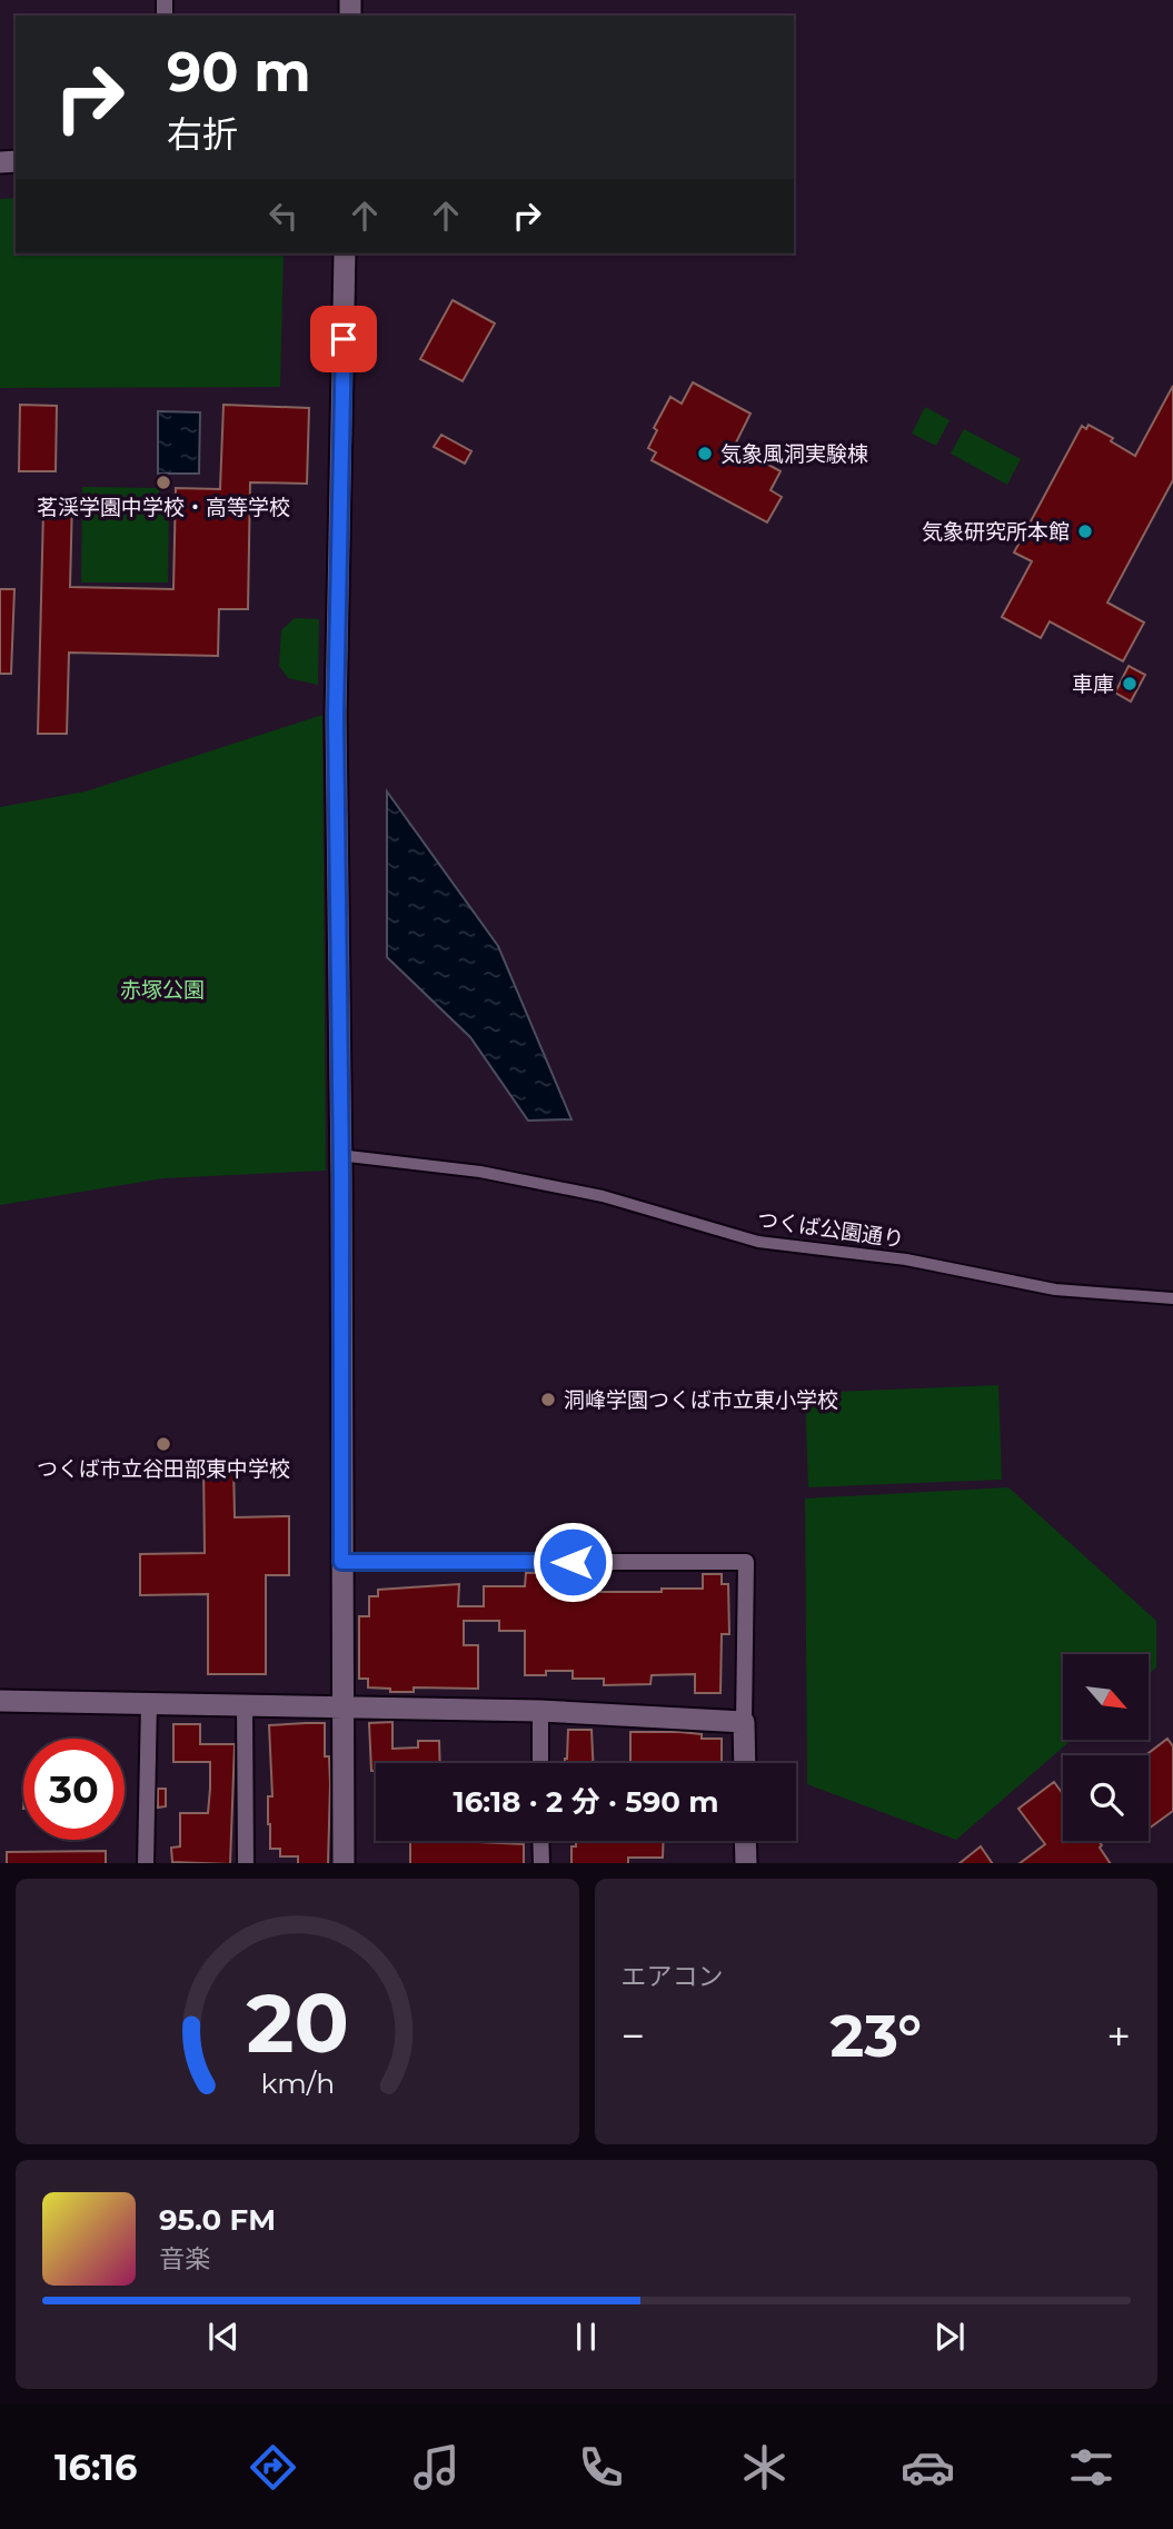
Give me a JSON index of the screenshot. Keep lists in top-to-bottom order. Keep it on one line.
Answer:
{"streets":{"street":["つくば公園通り"]},"parks":["赤塚公園"],"places":["気象風洞実験棟","茗渓学園中学校・高等学校","気象研究所本館","車庫","洞峰学園つくば市立東小学校","つくば市立谷田部東中学校"],"north":"bottom right","page":{"turn":["90 m","右折"],"limit":"30","trip":"16:18 · 2 分 · 590 m","tile":"エアコン","heat":["−","23°","+"],"song":["95.0 FM","音楽"],"tabs":"16:16","gauge":["20","km/h"]}}
